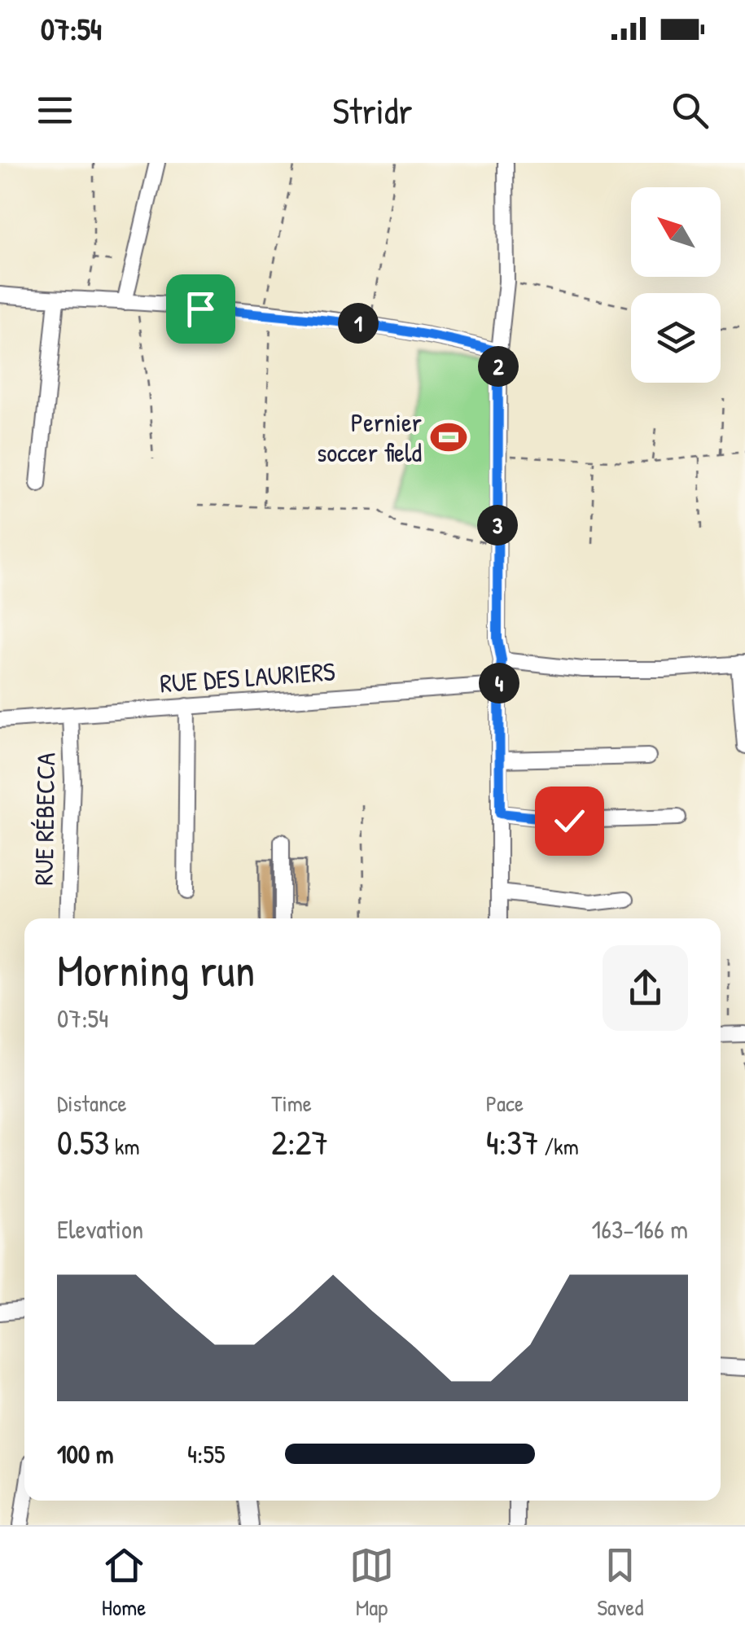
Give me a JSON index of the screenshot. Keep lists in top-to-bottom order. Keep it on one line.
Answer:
{"streets":{"street":["RUE DES LAURIERS","RUE RÉBECCA"]},"crossings":[["RUE DES LAURIERS","RUE RÉBECCA"]],"places":{"sports":["Pernier soccer field"]},"north":"top left","page":{"status":"07:54","header":"Stridr","pins":["1","2","3","4"],"heading":["Morning run","07:54"],"stats":[["Distance","0.53 km"],["Time","2:27"],["Pace","4:37 /km"]],"chart":["Elevation","163–166 m"],"list":[{"name":"100 m","note":"4:55"}],"tabs":["Home","Map","Saved"]}}
